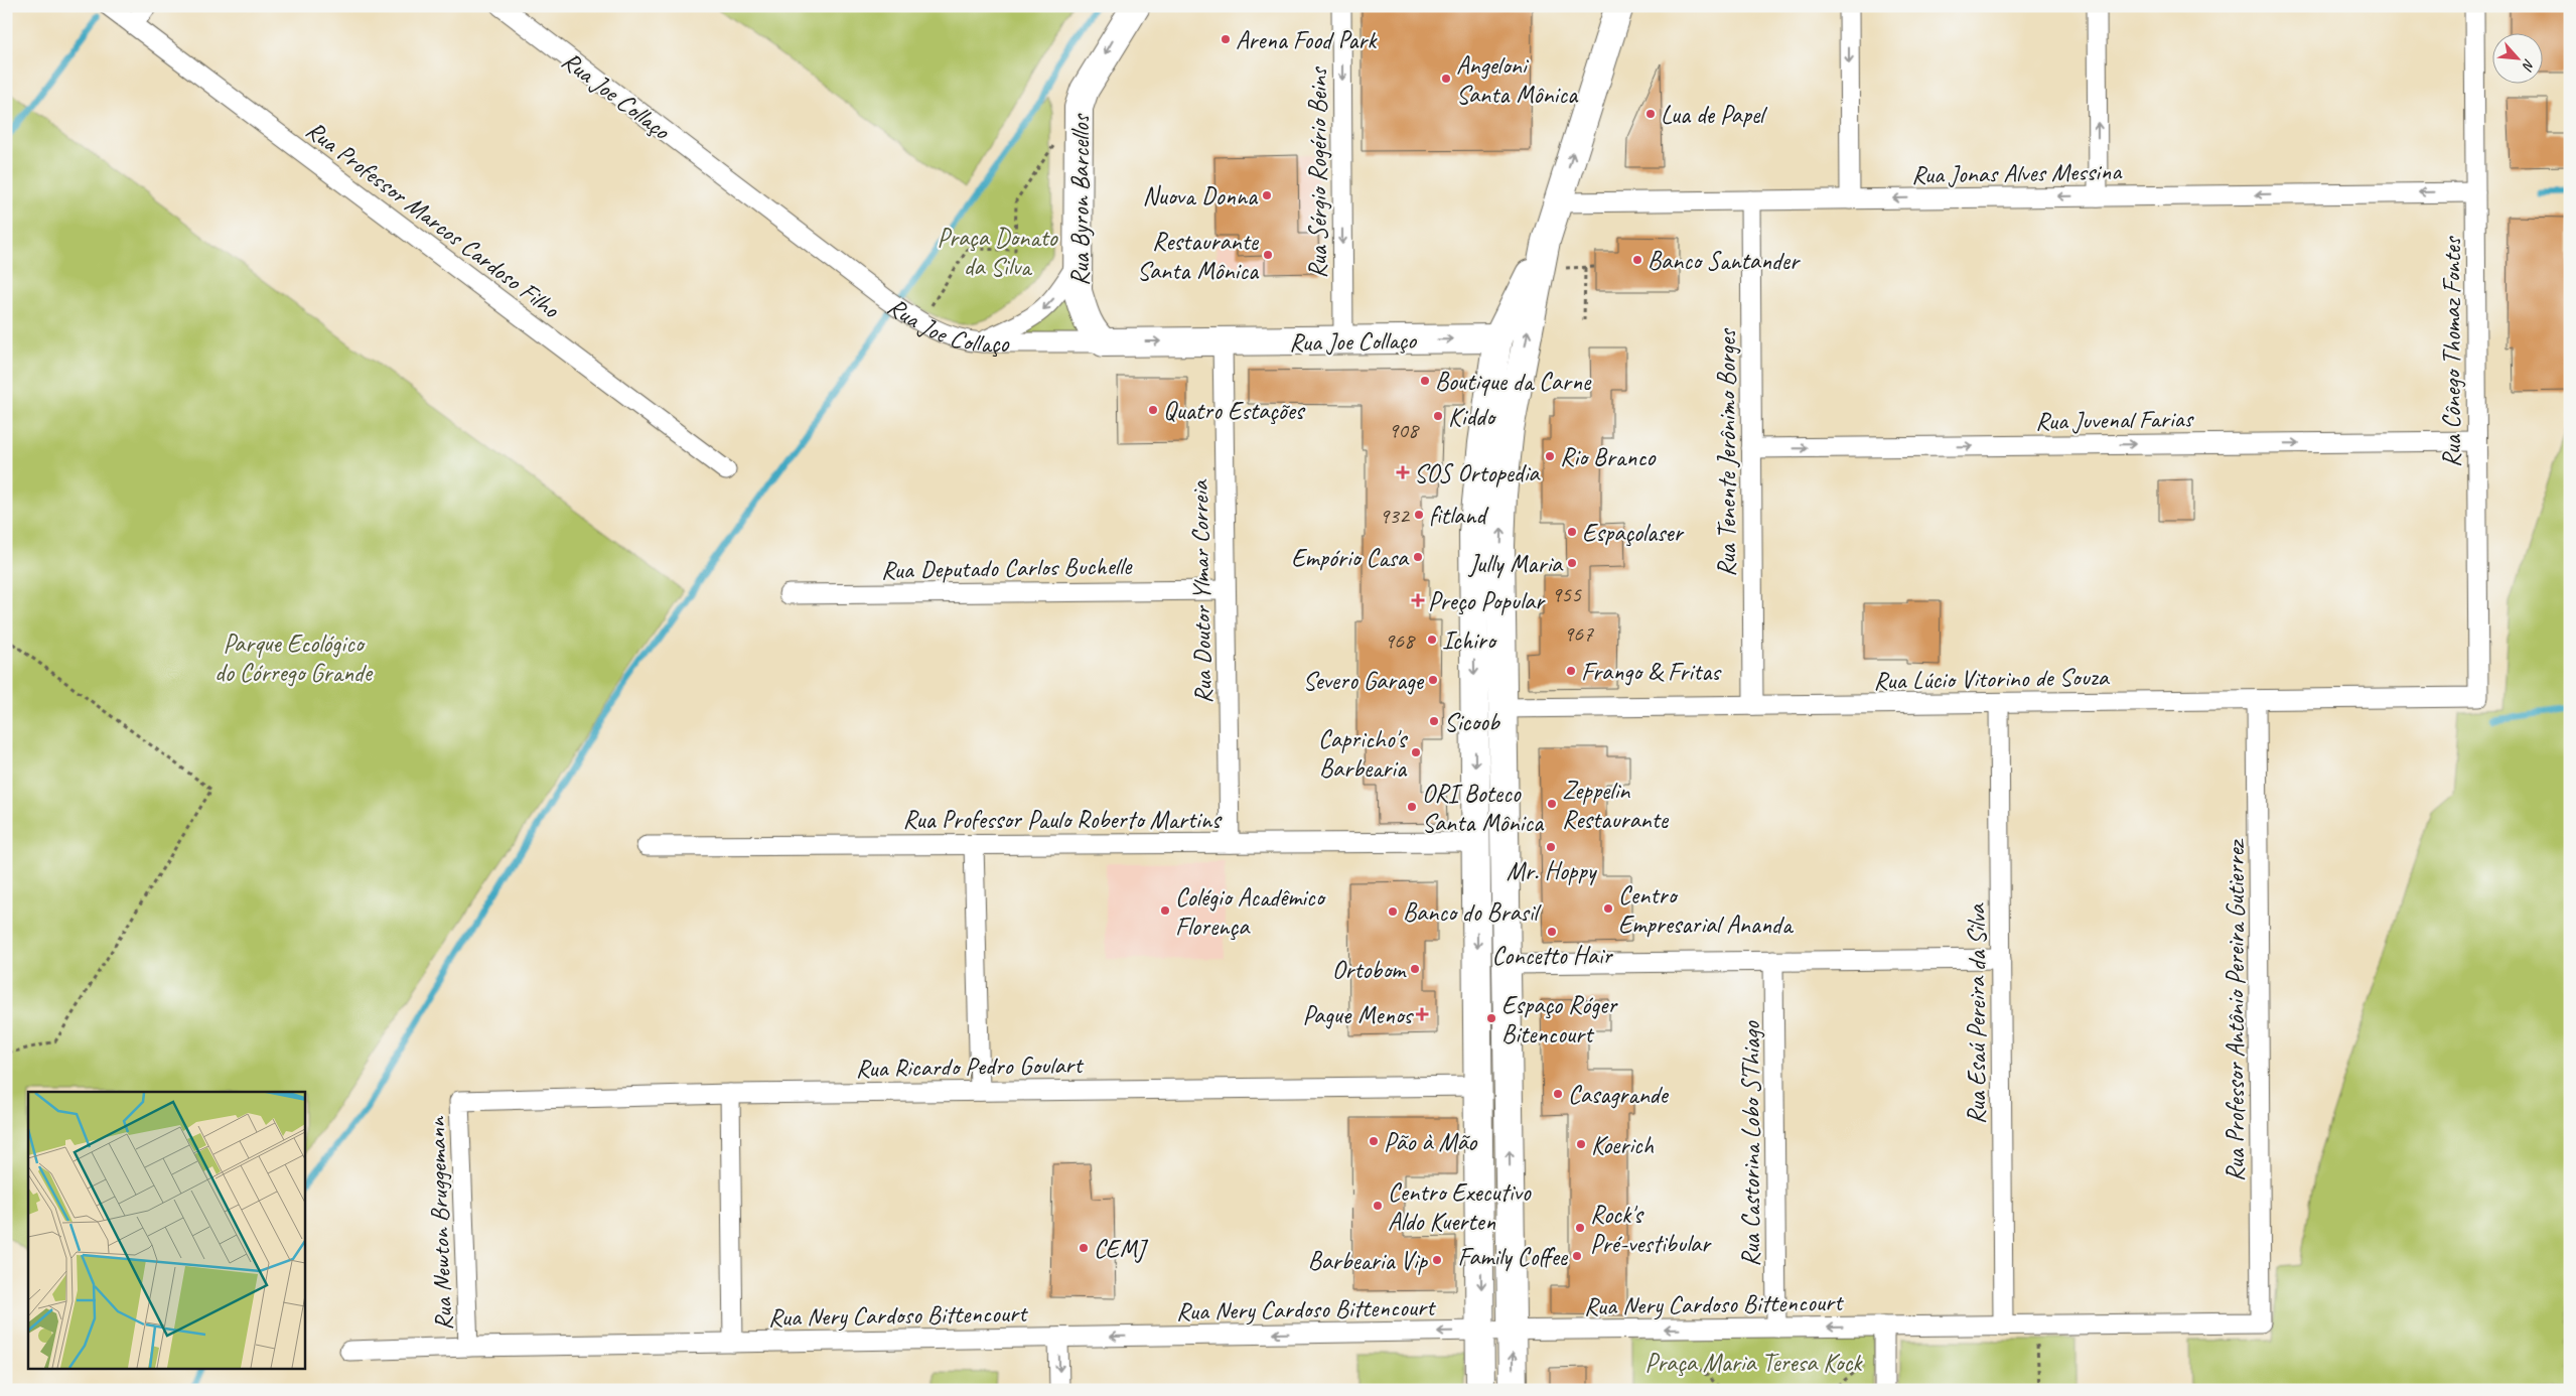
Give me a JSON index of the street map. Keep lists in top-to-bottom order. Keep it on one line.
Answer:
{"streets":{"main road":["Rua Joe Collaço","Rua Byron Barcellos"],"street":["Rua Jonas Alves Messina","Rua Sérgio Rogério Beins","Rua Professor Marcos Cardoso Filho","Rua Cônego Thomaz Fontes","Rua Juvenal Farias","Rua Tenente Jerônimo Borges","Rua Deputado Carlos Buchelle","Rua Doutor Ylmar Correia","Rua Lúcio Vitorino de Souza","Rua Professor Paulo Roberto Martins","Rua Professor Antônio Pereira Gutierrez","Rua Esaú Pereira da Silva","Rua Ricardo Pedro Goulart","Rua Castorina Lobo S'Thiago","Rua Newton Bruggemann","Rua Nery Cardoso Bittencourt"]},"crossings":[["Rua Joe Collaço","Rua Sérgio Rogério Beins"],["Rua Joe Collaço","Rua Byron Barcellos"],["Rua Joe Collaço","Rua Doutor Ylmar Correia"],["Rua Jonas Alves Messina","Rua Cônego Thomaz Fontes"],["Rua Jonas Alves Messina","Rua Tenente Jerônimo Borges"],["Rua Cônego Thomaz Fontes","Rua Juvenal Farias"],["Rua Cônego Thomaz Fontes","Rua Lúcio Vitorino de Souza"],["Rua Juvenal Farias","Rua Tenente Jerônimo Borges"],["Rua Tenente Jerônimo Borges","Rua Lúcio Vitorino de Souza"],["Rua Deputado Carlos Buchelle","Rua Doutor Ylmar Correia"],["Rua Doutor Ylmar Correia","Rua Professor Paulo Roberto Martins"],["Rua Lúcio Vitorino de Souza","Rua Professor Antônio Pereira Gutierrez"],["Rua Lúcio Vitorino de Souza","Rua Esaú Pereira da Silva"],["Rua Professor Antônio Pereira Gutierrez","Rua Nery Cardoso Bittencourt"],["Rua Esaú Pereira da Silva","Rua Nery Cardoso Bittencourt"],["Rua Ricardo Pedro Goulart","Rua Newton Bruggemann"],["Rua Castorina Lobo S'Thiago","Rua Nery Cardoso Bittencourt"],["Rua Newton Bruggemann","Rua Nery Cardoso Bittencourt"]],"one_way":["Rua Jonas Alves Messina","Rua Sérgio Rogério Beins","Rua Byron Barcellos","Rua Juvenal Farias","Rua Nery Cardoso Bittencourt"],"parks":["Praça Donato da Silva","Parque Ecológico do Córrego Grande","Praça Maria Teresa Kock"],"places":{"other":["Arena Food Park","Angeloni Santa Mônica","Lua de Papel","Nuova Donna","Restaurante Santa Mônica","Banco Santander","Boutique da Carne","Quatro Estações","Kiddo","Rio Branco","fitland","Espaçolaser","Empório Casa","Jully Maria","Ichiro","Frango & Fritas","Severo Garage","Sicoob","Capricho's Barbearia","Zeppelin Restaurante","ORI Boteco Santa Mônica","Mr. Hoppy","Centro Empresarial Ananda","Colégio Acadêmico Florença","Banco do Brasil","Concetto Hair","Ortobom","Espaço Róger Bitencourt","Casagrande","Pão à Mão","Koerich","Centro Executivo Aldo Kuerten","Rock's Pré-vestibular","CEMJ","Family Coffee","Barbearia Vip"],"health":["SOS Ortopedia","Preço Popular","Pague Menos"]},"house_numbers":["908","932","955","967","968"],"north":"bottom right"}
